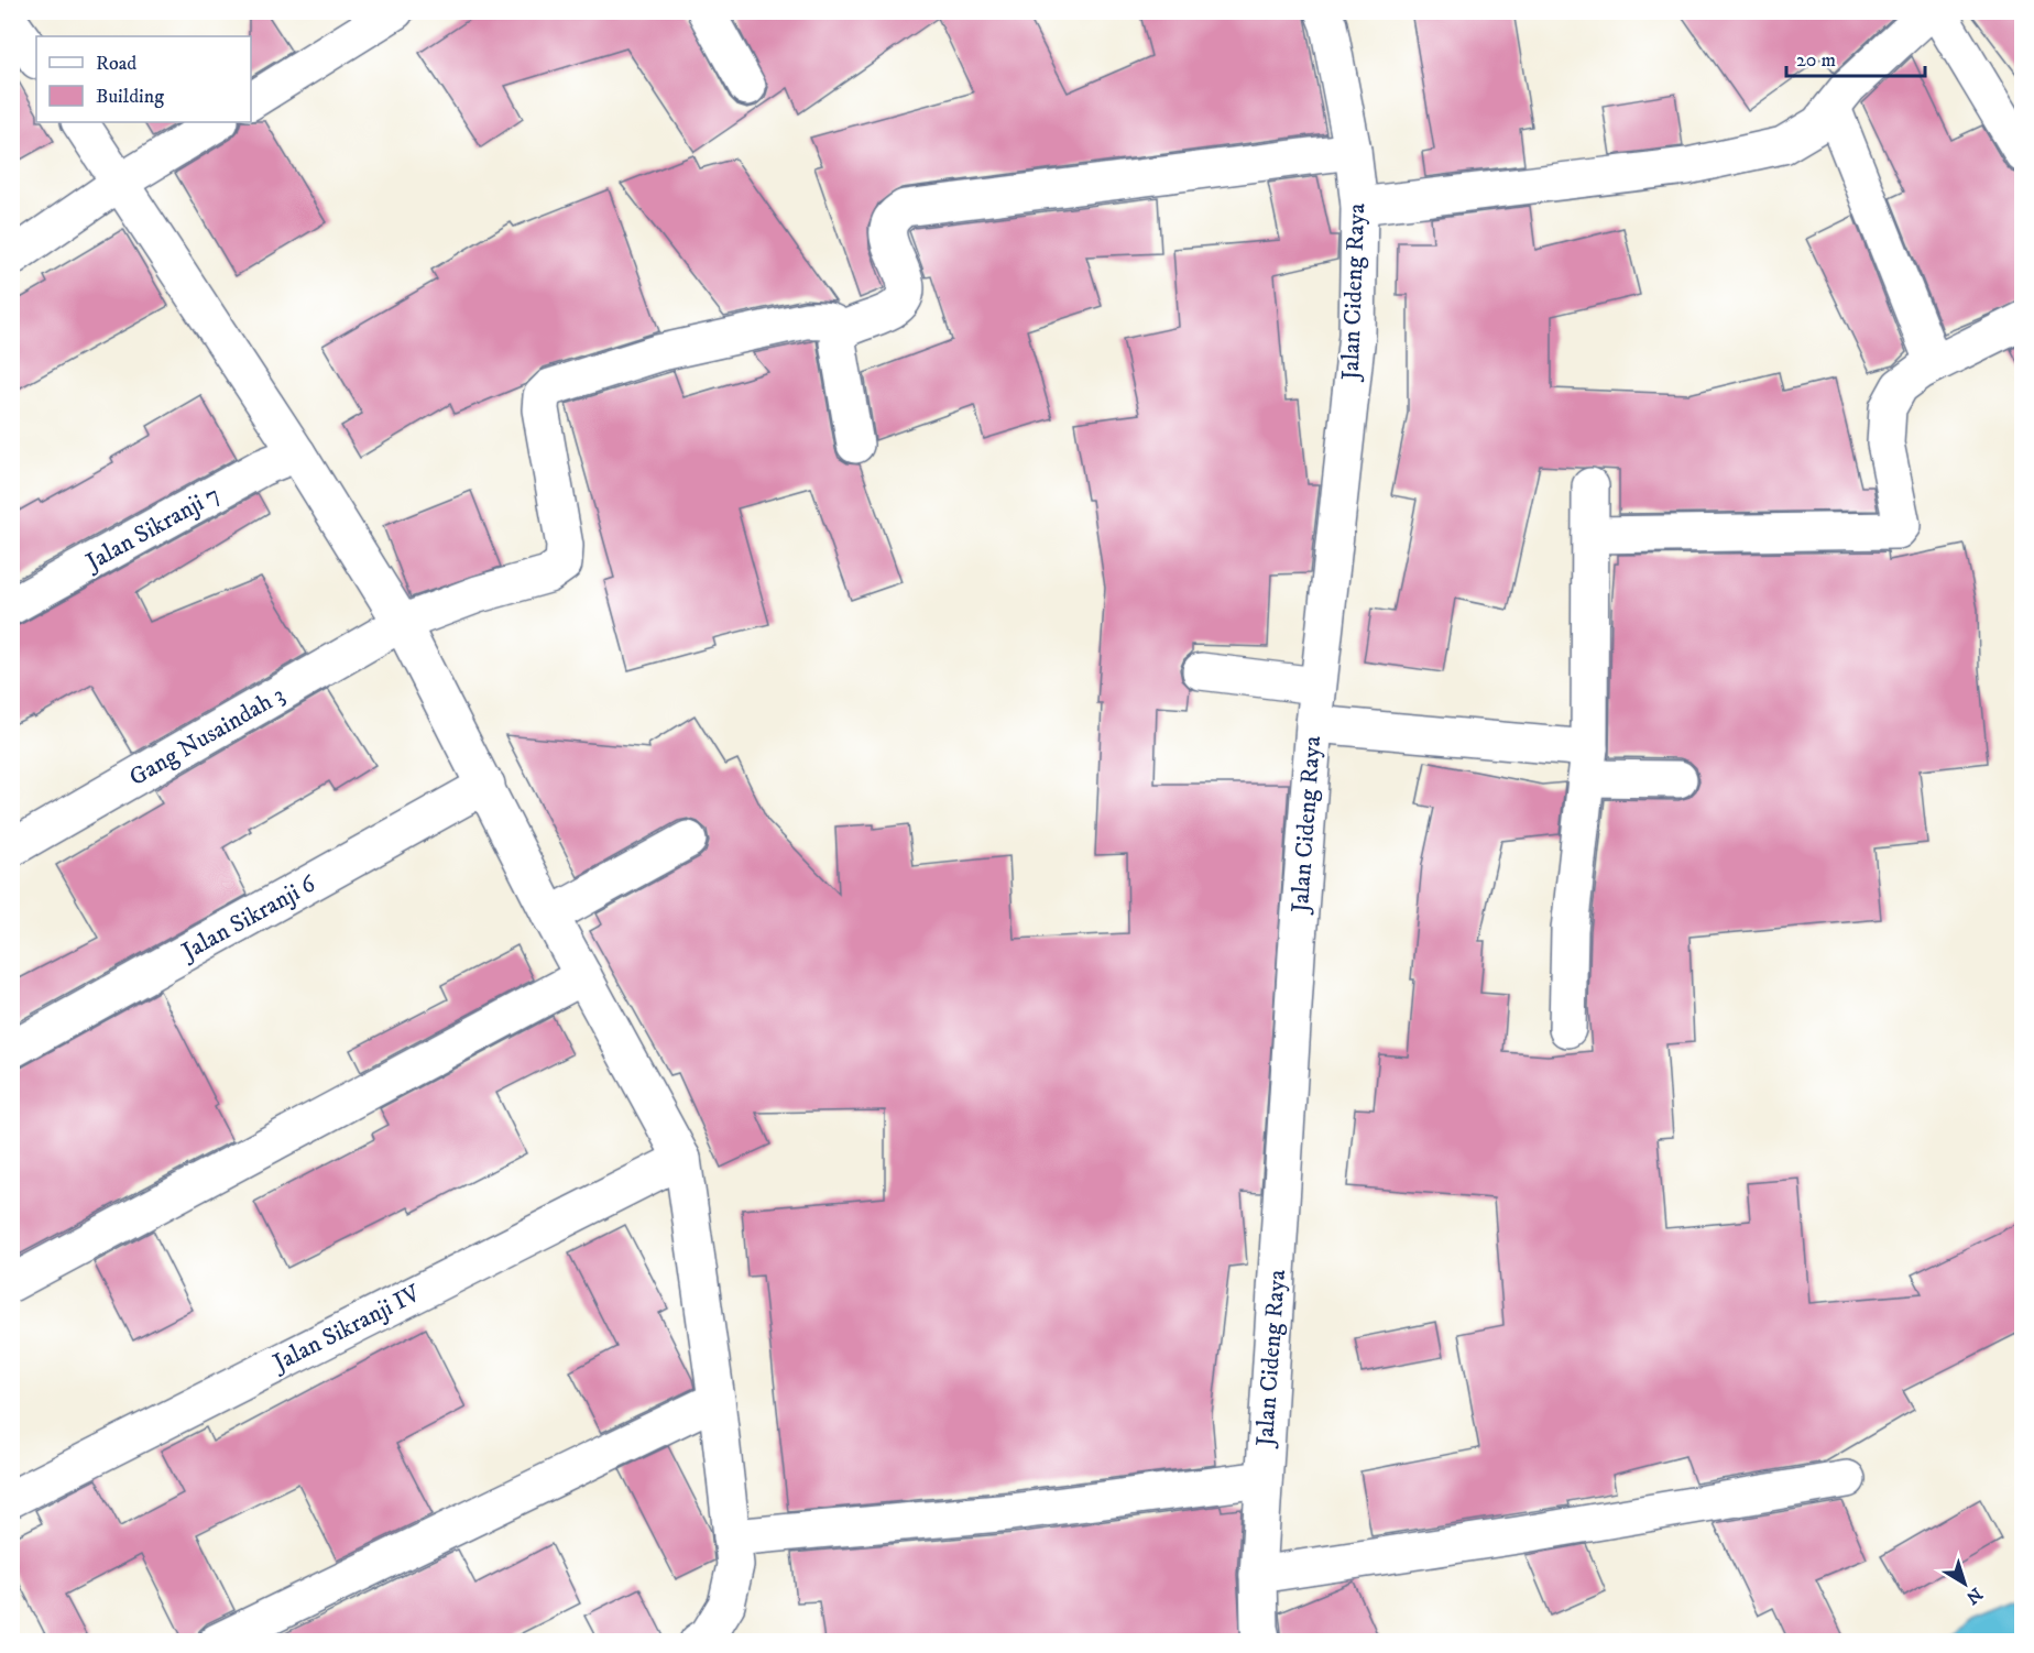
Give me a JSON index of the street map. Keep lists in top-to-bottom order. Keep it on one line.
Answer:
{"streets":{"street":["Jalan Cideng Raya","Jalan Sikranji 7","Gang Nusaindah 3","Jalan Sikranji 6","Jalan Sikranji IV"]},"legend":["Road","Building"],"scale_bar":"20 m","north":"bottom right"}
